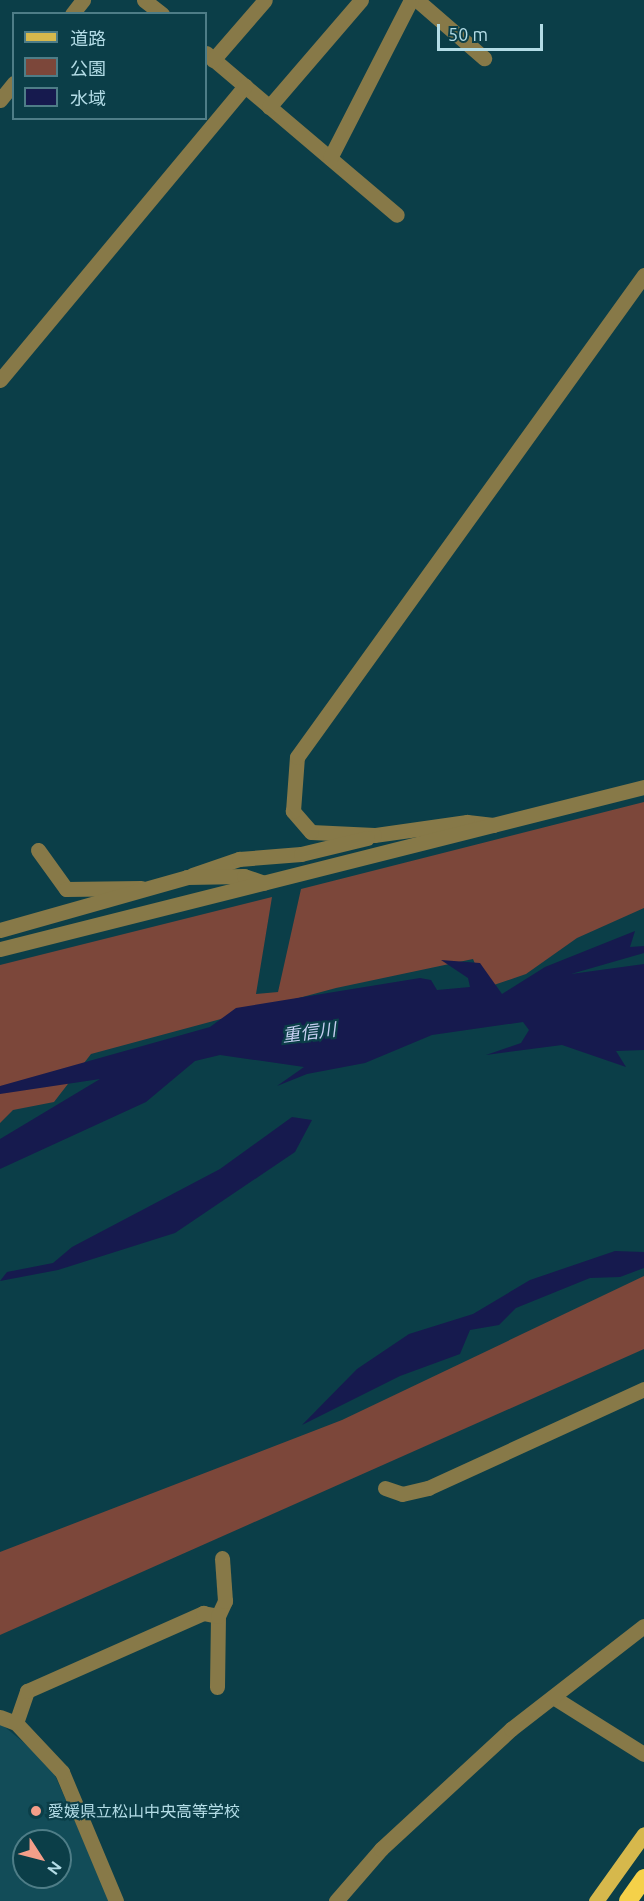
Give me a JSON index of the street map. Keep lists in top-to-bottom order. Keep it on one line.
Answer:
{"water":["重信川"],"places":["愛媛県立松山中央高等学校"],"legend":["道路","公園","水域"],"scale_bar":"50 m","north":"bottom right"}
